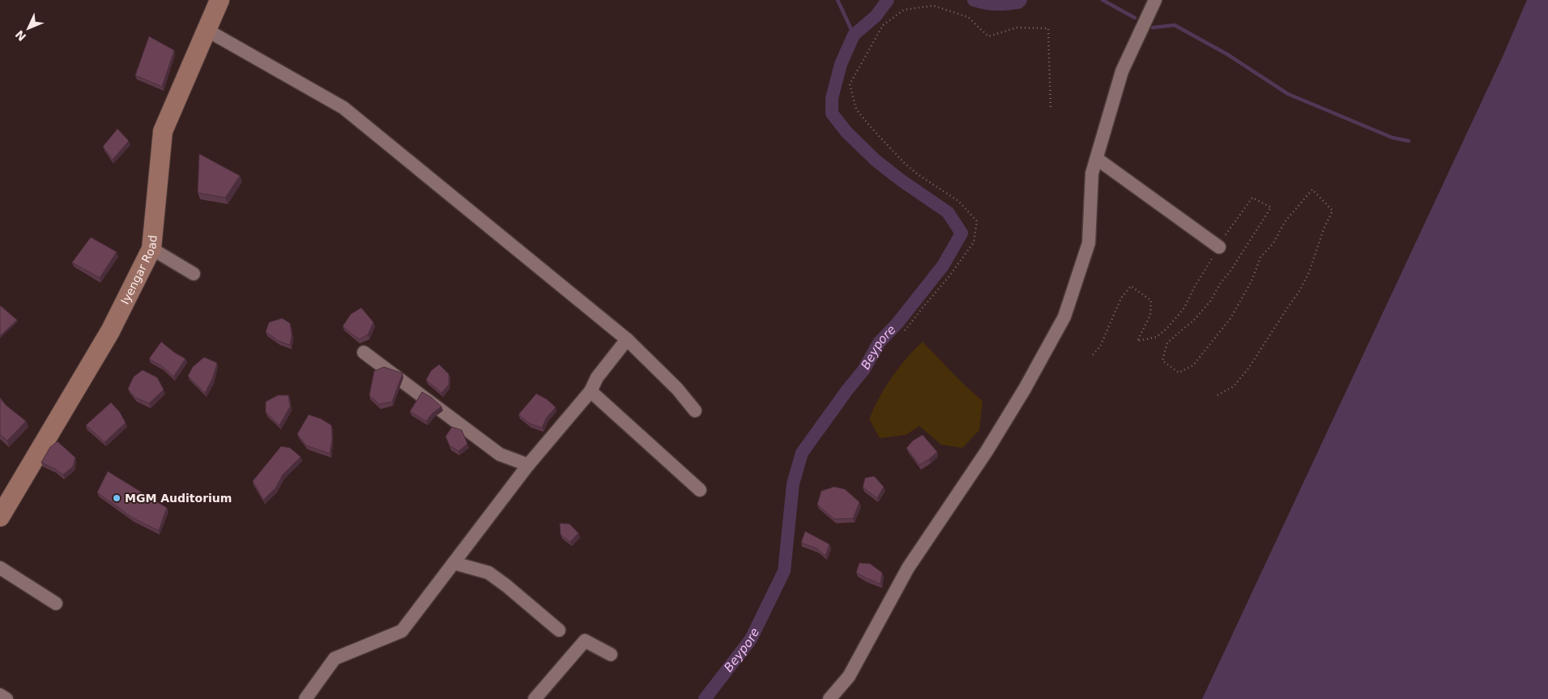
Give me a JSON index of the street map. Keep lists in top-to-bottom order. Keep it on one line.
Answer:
{"streets":{"main road":["Iyengar Road"]},"water":["Beypore"],"places":["MGM Auditorium"],"north":"bottom left"}
